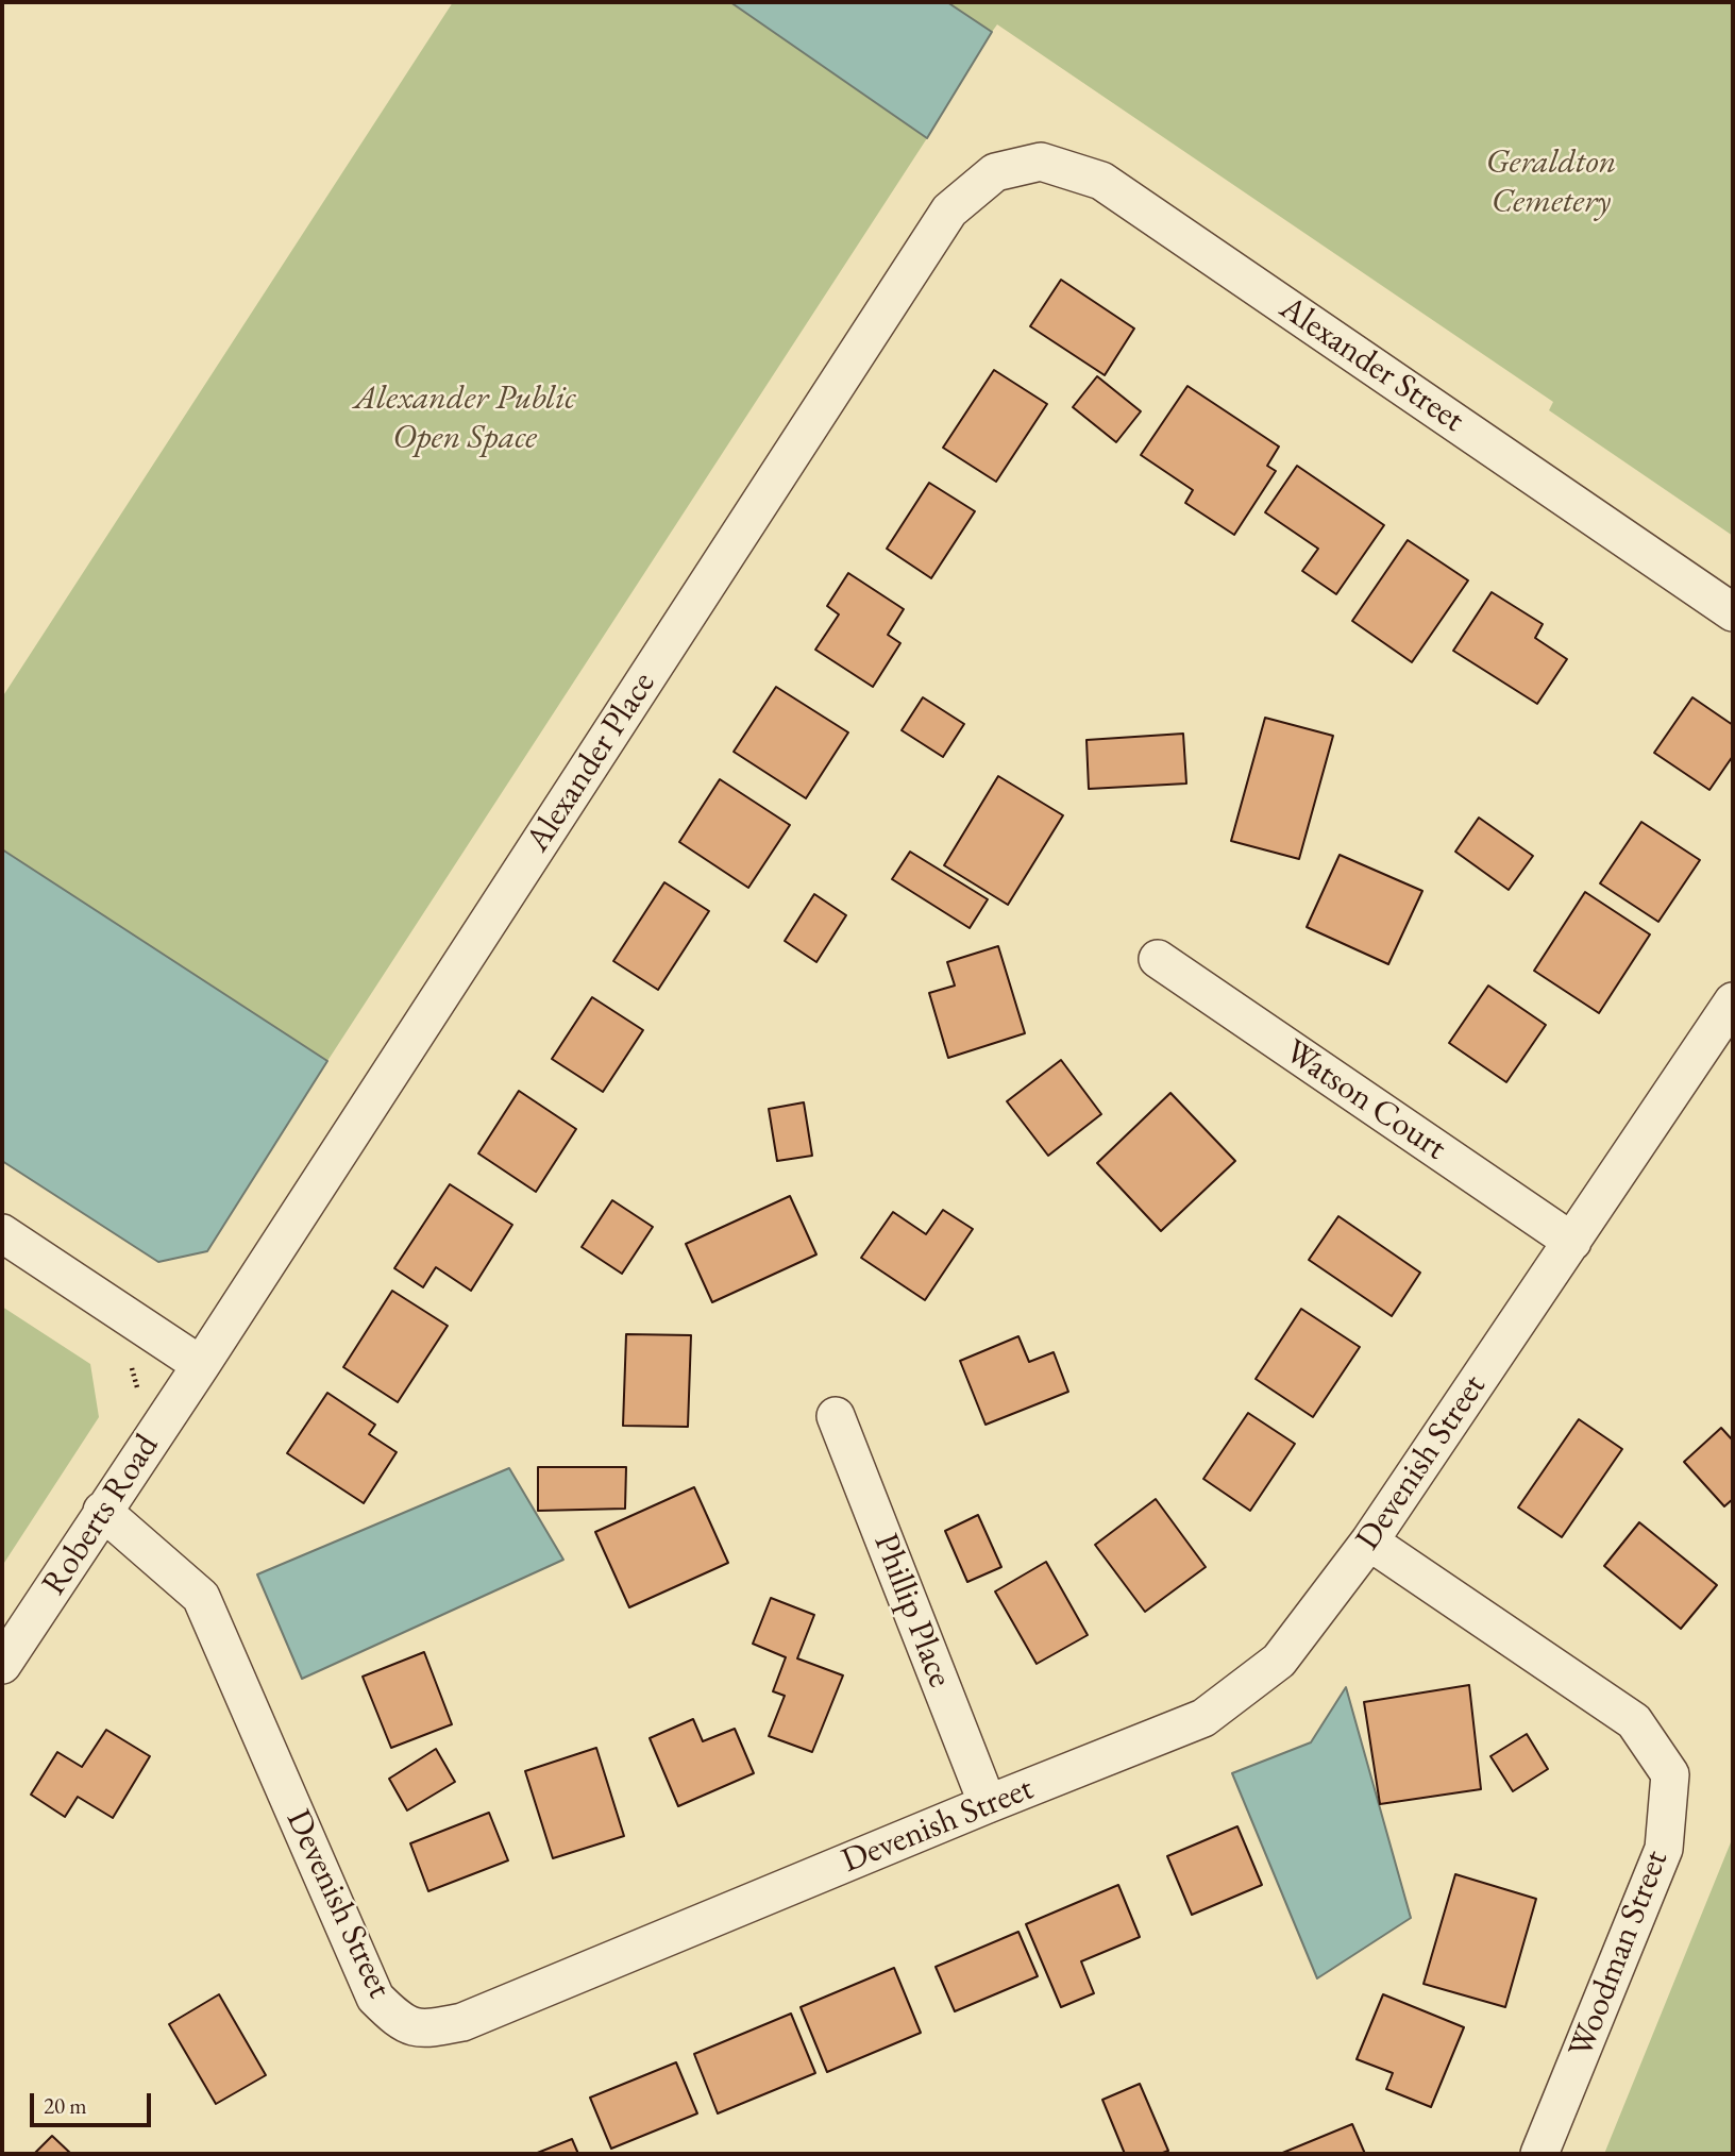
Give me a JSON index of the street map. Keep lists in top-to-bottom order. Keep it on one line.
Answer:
{"streets":{"street":["Alexander Street","Alexander Place","Watson Court","Devenish Street","Roberts Road","Phillip Place","Woodman Street"]},"crossings":[["Alexander Street","Alexander Place"],["Alexander Place","Roberts Road"],["Watson Court","Devenish Street"],["Devenish Street","Roberts Road"],["Devenish Street","Phillip Place"],["Devenish Street","Woodman Street"]],"parks":["Geraldton Cemetery","Alexander Public Open Space"],"scale_bar":"20 m"}
